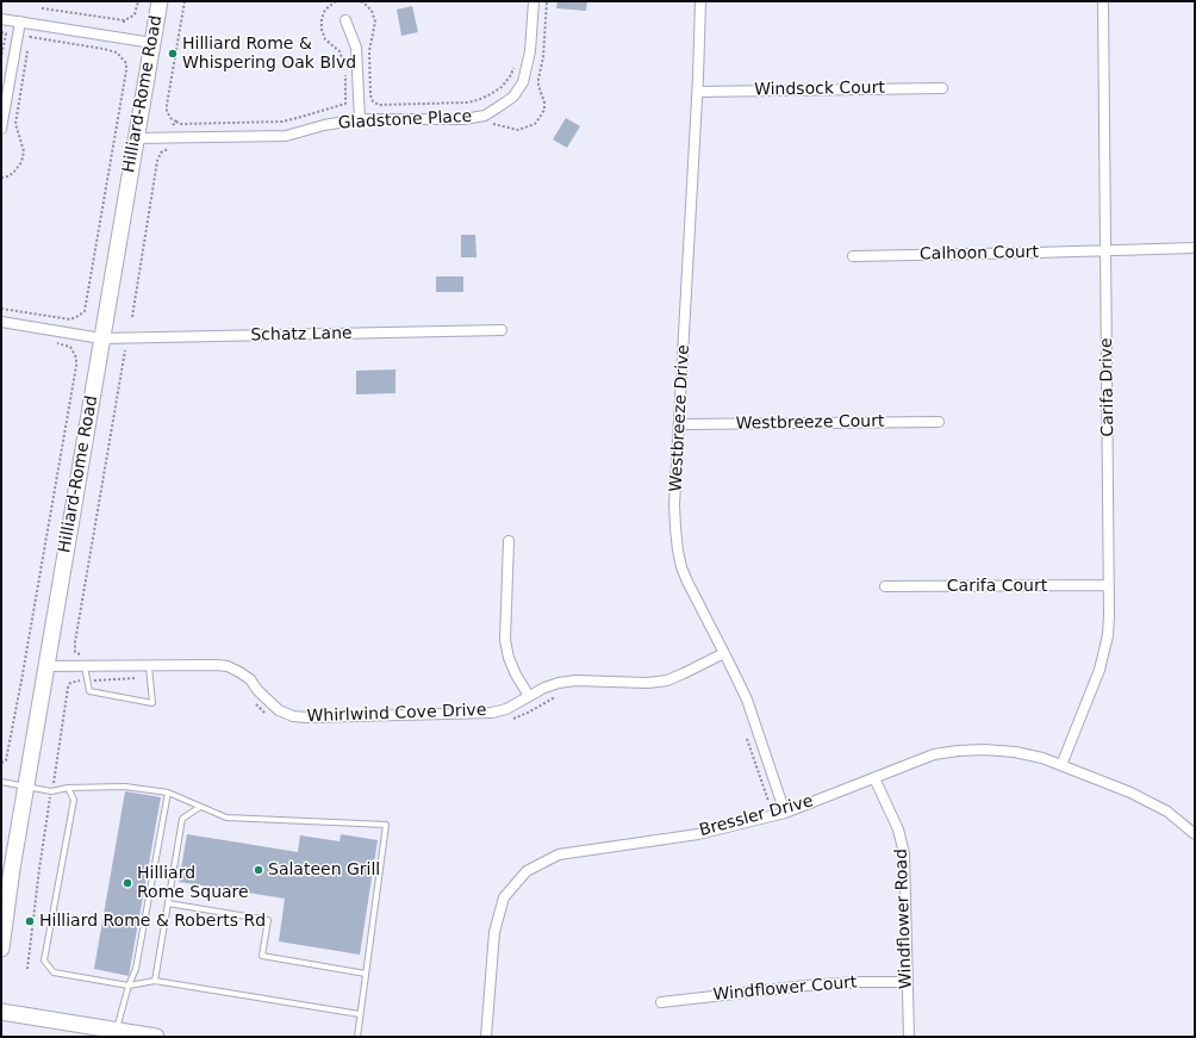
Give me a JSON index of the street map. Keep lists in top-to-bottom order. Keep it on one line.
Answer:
{"streets":{"main road":["Hilliard-Rome Road"],"street":["Windsock Court","Gladstone Place","Calhoon Court","Schatz Lane","Carifa Drive","Westbreeze Drive","Westbreeze Court","Carifa Court","Whirlwind Cove Drive","Bressler Drive","Windflower Road","Windflower Court"]},"crossings":[["Windsock Court","Westbreeze Drive"],["Hilliard-Rome Road","Gladstone Place"],["Hilliard-Rome Road","Schatz Lane"],["Hilliard-Rome Road","Whirlwind Cove Drive"],["Calhoon Court","Carifa Drive"],["Carifa Drive","Carifa Court"],["Carifa Drive","Bressler Drive"],["Westbreeze Drive","Westbreeze Court"],["Westbreeze Drive","Whirlwind Cove Drive"],["Westbreeze Drive","Bressler Drive"],["Bressler Drive","Windflower Road"],["Windflower Road","Windflower Court"]],"places":["Hilliard Rome & Whispering Oak Blvd","Salateen Grill","Hilliard Rome Square","Hilliard Rome & Roberts Rd"]}
